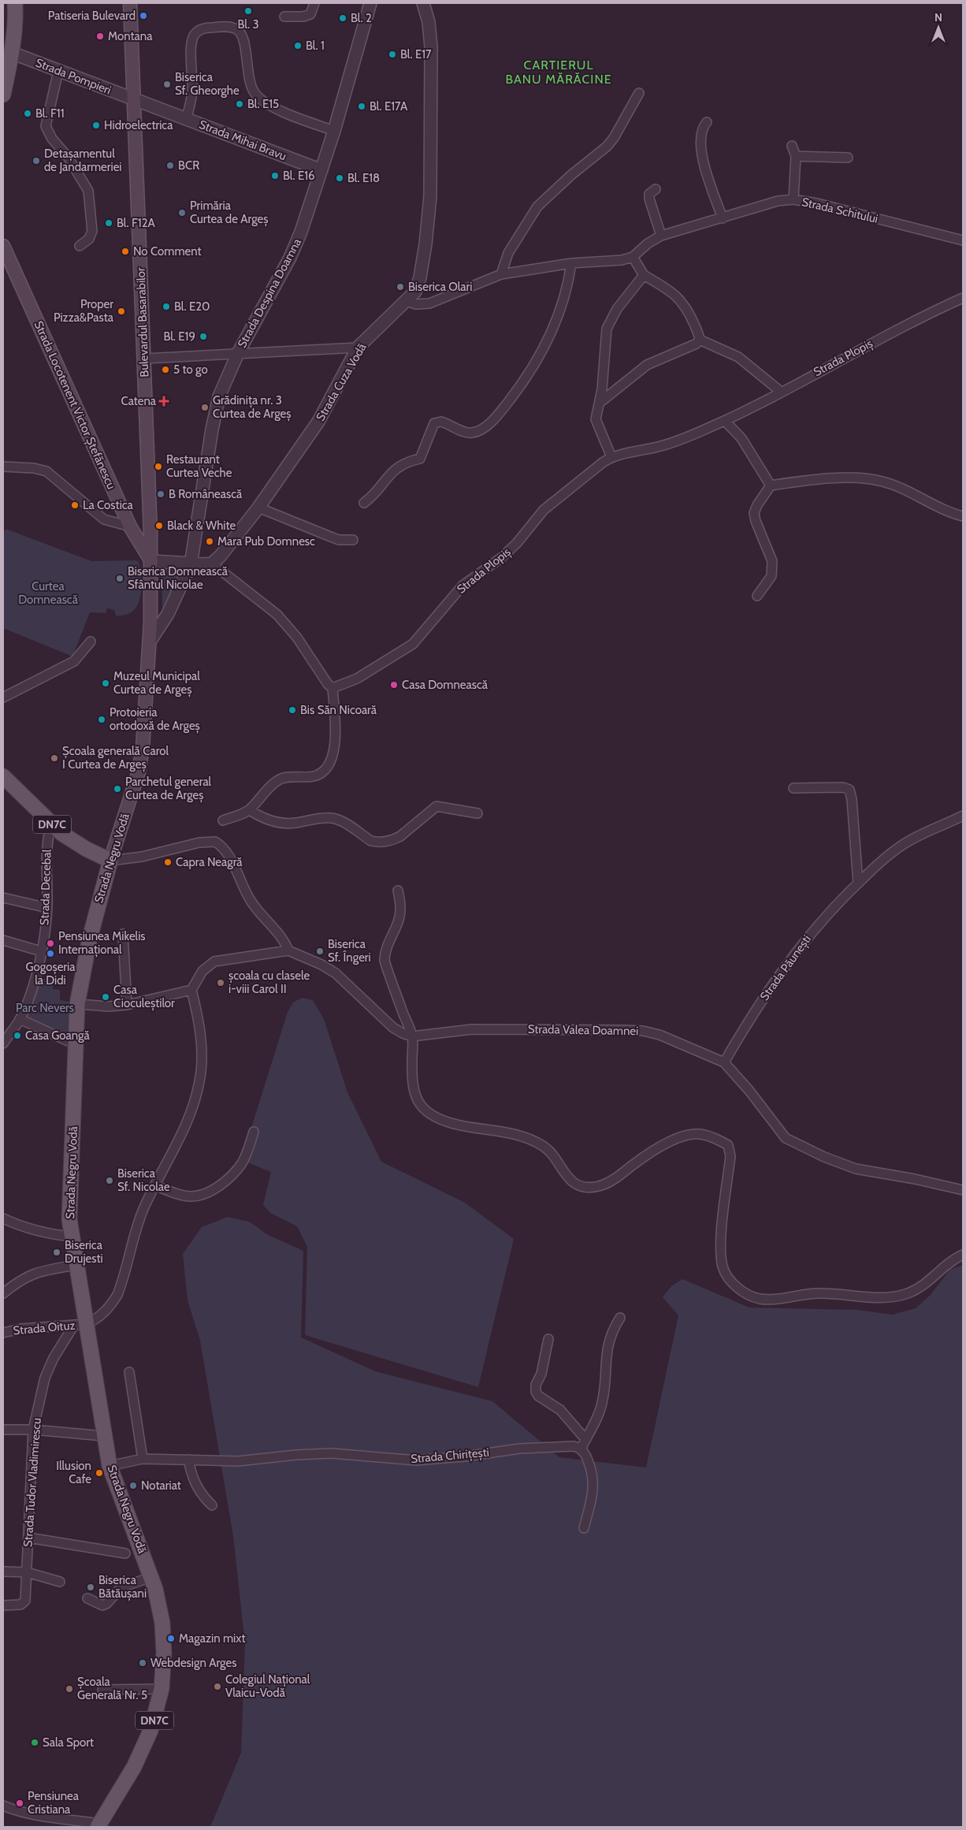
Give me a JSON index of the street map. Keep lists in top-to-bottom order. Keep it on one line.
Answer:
{"streets":{"main road":["Bulevardul Basarabilor","Strada Locotenent Victor Ștefănescu","DN7C","Strada Negru Vodă"],"street":["Strada Pompieri","Strada Mihai Bravu","Strada Schitului","Strada Despina Doamna","Strada Plopiș","Strada Cuza Vodă","Strada Decebal","Strada Păunești","Strada Valea Doamnei","Strada Oituz","Strada Chirițești","Strada Tudor Vladimirescu"]},"crossings":[["Strada Pompieri","Strada Mihai Bravu"],["Strada Pompieri","Bulevardul Basarabilor"],["Strada Mihai Bravu","Strada Despina Doamna"],["Strada Mihai Bravu","Bulevardul Basarabilor"],["Strada Schitului","Strada Cuza Vodă"],["Strada Despina Doamna","Bulevardul Basarabilor"],["Strada Despina Doamna","Strada Negru Vodă"],["Bulevardul Basarabilor","Strada Locotenent Victor Ștefănescu"],["Bulevardul Basarabilor","Strada Negru Vodă"],["DN7C","Strada Negru Vodă"],["DN7C","Strada Decebal"],["Strada Negru Vodă","Strada Oituz"],["Strada Negru Vodă","Strada Chirițești"],["Strada Negru Vodă","Strada Tudor Vladimirescu"],["Strada Păunești","Strada Valea Doamnei"],["Strada Oituz","Strada Tudor Vladimirescu"]],"districts":["CARTIERUL BANU MĂRĂCINE"],"parks":["Curtea Domnească","Parc Nevers"],"places":{"other":["Bl. 3","Patiseria Bulevard","Bl. 2","Montana","Bl. 1","Bl. E17","Biserica Sf. Gheorghe","Bl. E15","Bl. E17A","Bl. F11","Hidroelectrica","Detașamentul de Jandarmeriei","BCR","Bl. E16","Bl. E18","Primăria Curtea de Argeș","Bl. F12A","No Comment","Biserica Olari","Bl. E20","Proper Pizza&Pasta","Bl. E19","5 to go","Grădinița nr. 3 Curtea de Argeș","Restaurant Curtea Veche","B Românească","La Costica","Black & White","Mara Pub Domnesc","Biserica Domnească Sfântul Nicolae","Muzeul Municipal Curtea de Argeș","Casa Domnească","Bis Săn Nicoară","Protoieria ortodoxă de Argeș","Școala generală Carol I Curtea de Argeș","Parchetul general Curtea de Argeș","Capra Neagră","Pensiunea Mikelis Internațional","Biserica Sf. Îngeri","Gogoșeria la Didi","școala cu clasele i-viii Carol II","Casa Cioculeștilor","Casa Goangă","Biserica Sf. Nicolae","Biserica Drujesti","Illusion Cafe","Notariat","Biserica Bătăușani","Magazin mixt","Webdesign Arges","Colegiul Național Vlaicu-Vodă","Școala Generală Nr. 5","Sala Sport","Pensiunea Cristiana"],"health":["Catena"]},"north":"top"}
